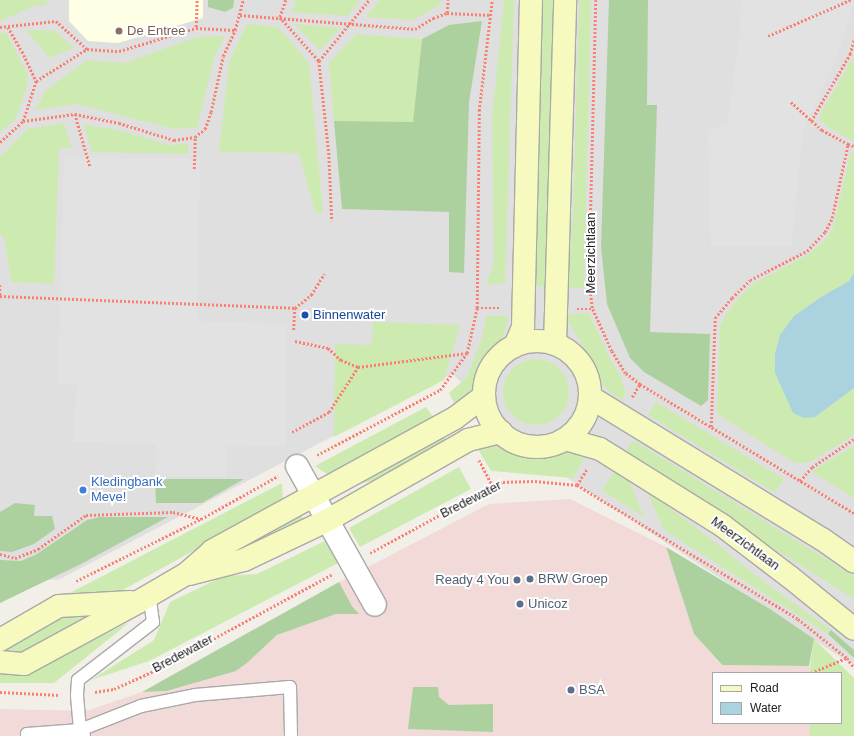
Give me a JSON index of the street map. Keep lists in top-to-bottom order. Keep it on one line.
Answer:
{"streets":{"street":["Meerzichtlaan"],"path":["Bredewater"]},"places":["De Entree","Binnenwater","Kledingbank Meve!","BRW Groep","Ready 4 You","Unicoz","BSA"],"legend":["Road","Water"]}
